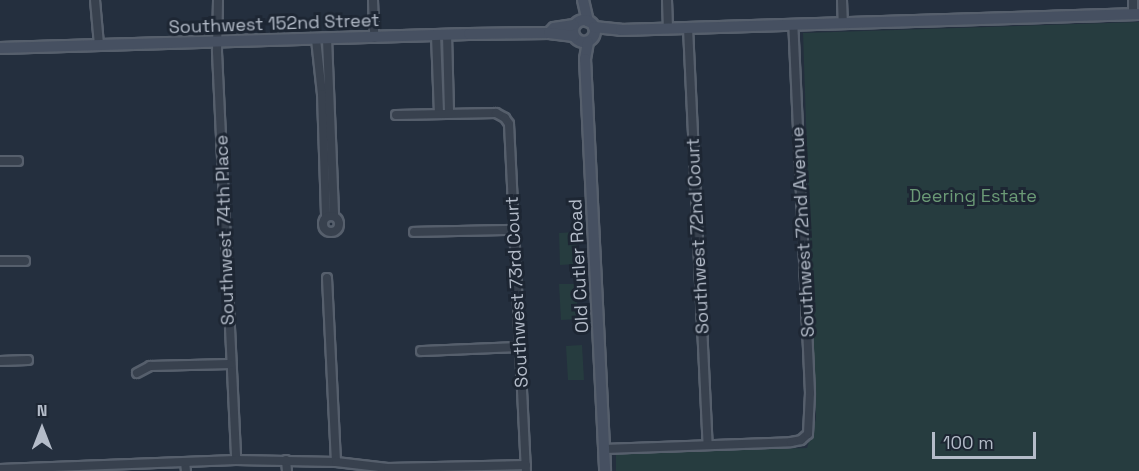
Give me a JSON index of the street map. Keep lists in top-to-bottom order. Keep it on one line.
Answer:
{"streets":{"main road":["Southwest 152nd Street","Old Cutler Road"],"street":["Southwest 74th Place","Southwest 72nd Avenue","Southwest 72nd Court","Southwest 73rd Court"]},"crossings":[["Southwest 152nd Street","Southwest 74th Place"],["Southwest 152nd Street","Southwest 72nd Avenue"],["Southwest 152nd Street","Southwest 72nd Court"],["Southwest 152nd Street","Old Cutler Road"],["Southwest 72nd Avenue","Southwest 72nd Court"]],"parks":["Deering Estate"],"scale_bar":"100 m","north":"top"}
